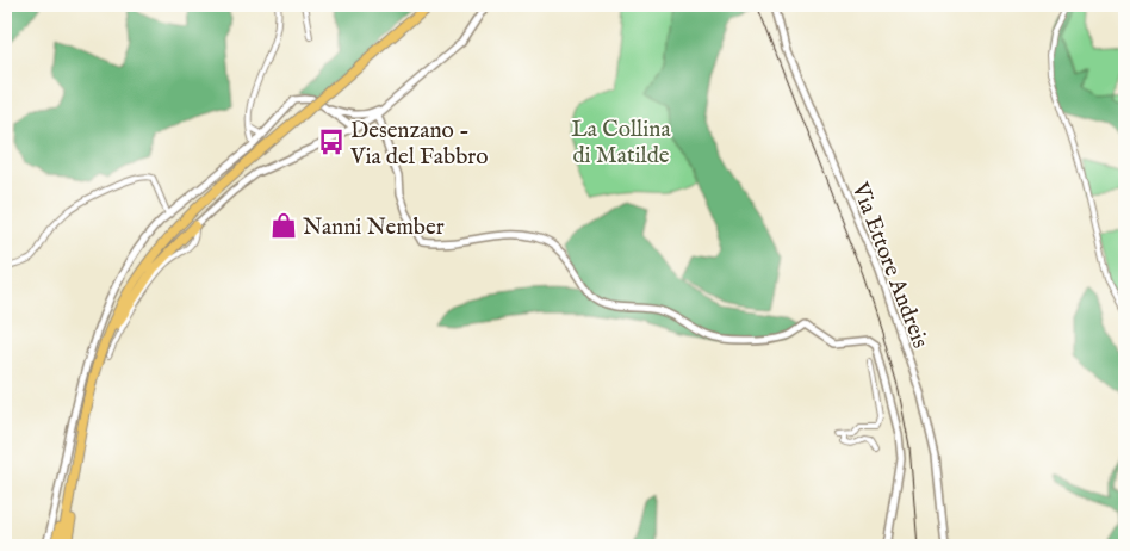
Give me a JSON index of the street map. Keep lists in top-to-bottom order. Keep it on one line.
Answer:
{"streets":{"street":["Via Ettore Andreis"]},"parks":["La Collina di Matilde"],"places":{"bus stop":["Desenzano - Via del Fabbro"],"shop":["Nanni Nember"]}}
